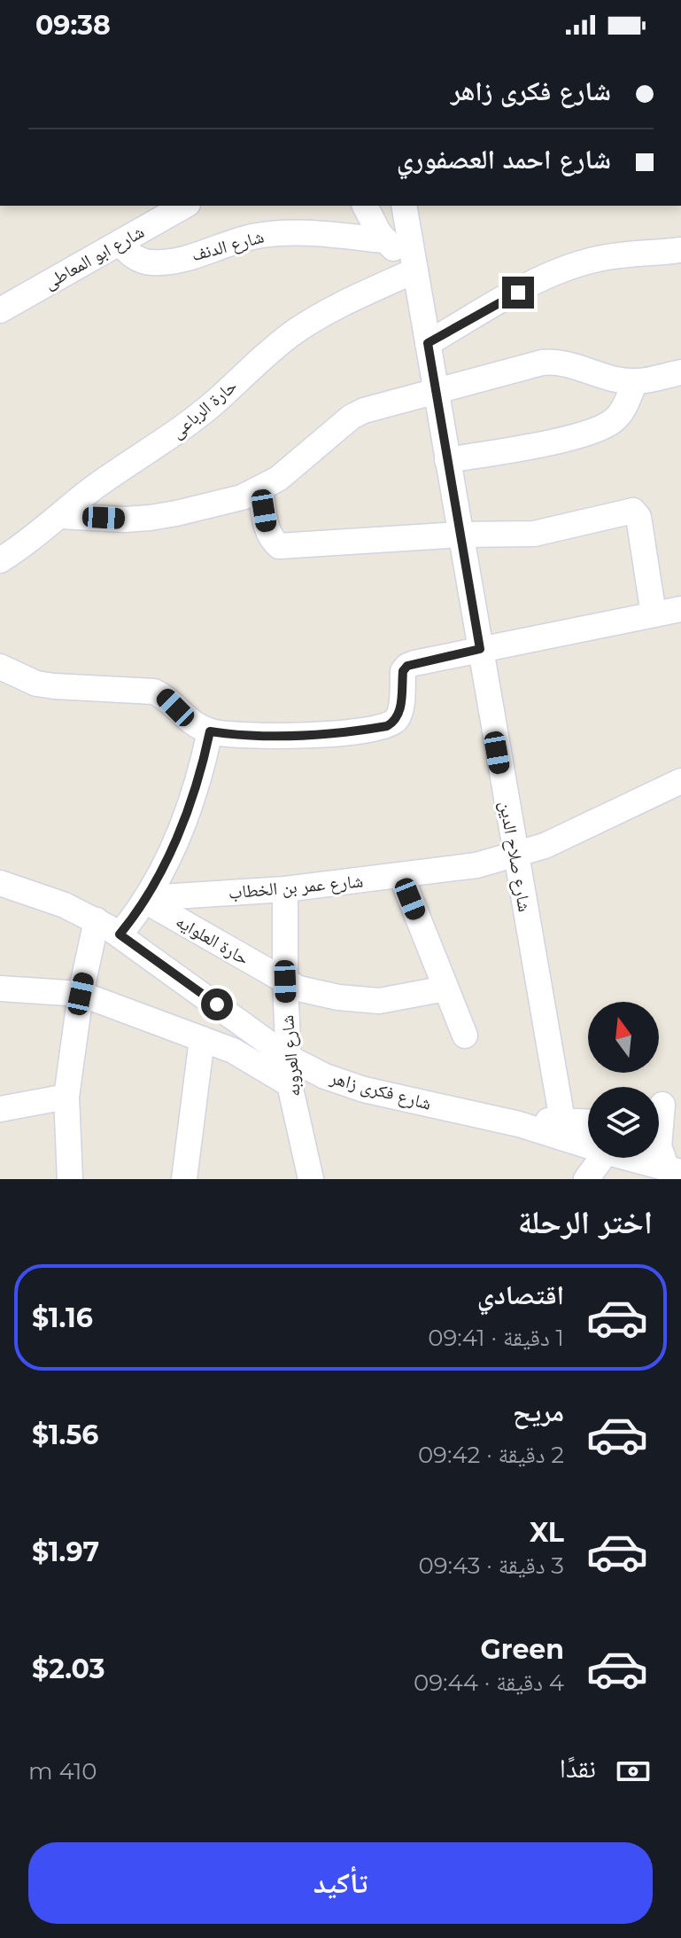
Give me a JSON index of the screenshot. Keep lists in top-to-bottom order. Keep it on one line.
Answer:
{"streets":{"street":["شارع الدنف","شارع ابو المعاطى","حارة الرباعى","شارع صلاح الدين","شارع عمر بن الخطاب","حارة العلوايه","شارع العروبه","شارع فكرى زاهر"]},"crossings":[["شارع الدنف","شارع ابو المعاطى"],["حارة الرباعى","شارع صلاح الدين"],["شارع صلاح الدين","شارع عمر بن الخطاب"],["شارع عمر بن الخطاب","حارة العلوايه"],["شارع عمر بن الخطاب","شارع العروبه"],["حارة العلوايه","شارع العروبه"],["شارع العروبه","شارع فكرى زاهر"]],"north":"top","page":{"status":"09:38","banner":["شارع فكرى زاهر","شارع احمد العصفوري"],"heading":"اختر الرحلة","list":[{"name":"اقتصادي","note":"1 دقيقة · 09:41","value":"$1.16"},{"name":"مريح","note":"2 دقيقة · 09:42","value":"$1.56"},{"name":"XL","note":"3 دقيقة · 09:43","value":"$1.97"},{"name":"Green","note":"4 دقيقة · 09:44","value":"$2.03"}],"pay":["نقدًا","410 m"],"buttons":"تأكيد"}}
